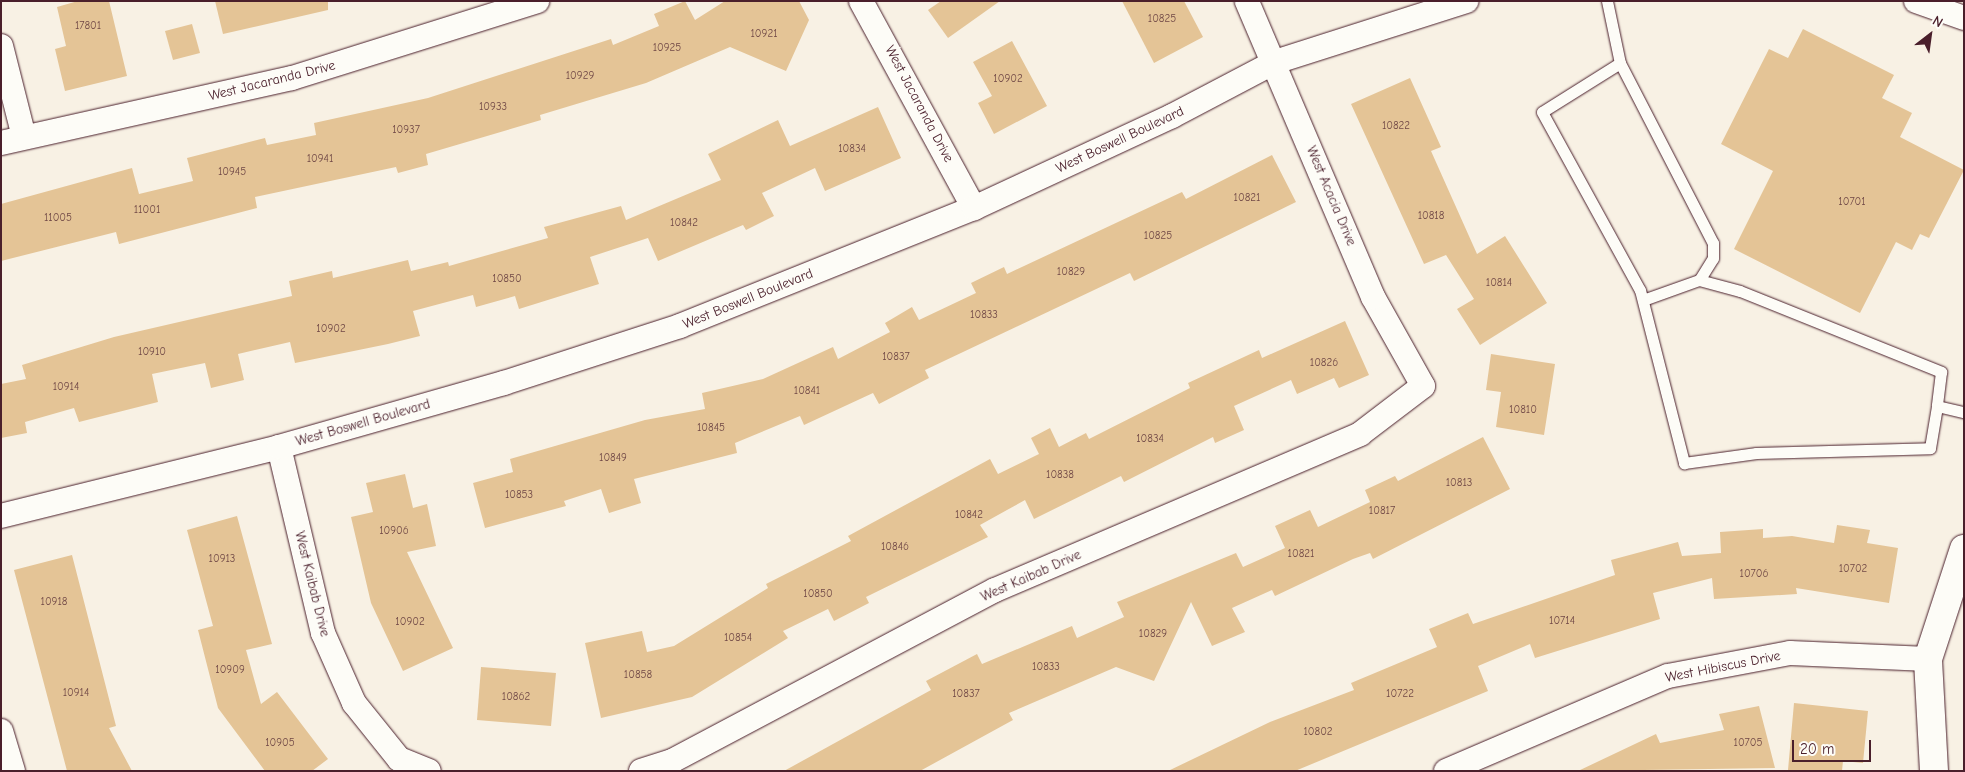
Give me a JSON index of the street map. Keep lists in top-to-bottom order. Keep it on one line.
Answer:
{"streets":{"street":["West Jacaranda Drive","West Boswell Boulevard","West Acacia Drive","West Kaibab Drive","West Hibiscus Drive"]},"crossings":[["West Jacaranda Drive","West Boswell Boulevard"],["West Boswell Boulevard","West Acacia Drive"],["West Boswell Boulevard","West Kaibab Drive"],["West Acacia Drive","West Kaibab Drive"]],"house_numbers":["10825","17801","10921","10925","10929","10902","10933","10822","10937","10834","10941","10945","10821","10701","11001","10818","11005","10842","10825","10829","10850","10814","10833","10902","10910","10837","10826","10914","10841","10810","10845","10834","10849","10838","10813","10853","10817","10842","10906","10846","10821","10913","10702","10706","10850","10918","10714","10902","10829","10854","10833","10909","10858","10914","10837","10722","10862","10802","10905","10705"],"scale_bar":"20 m","north":"top right"}
